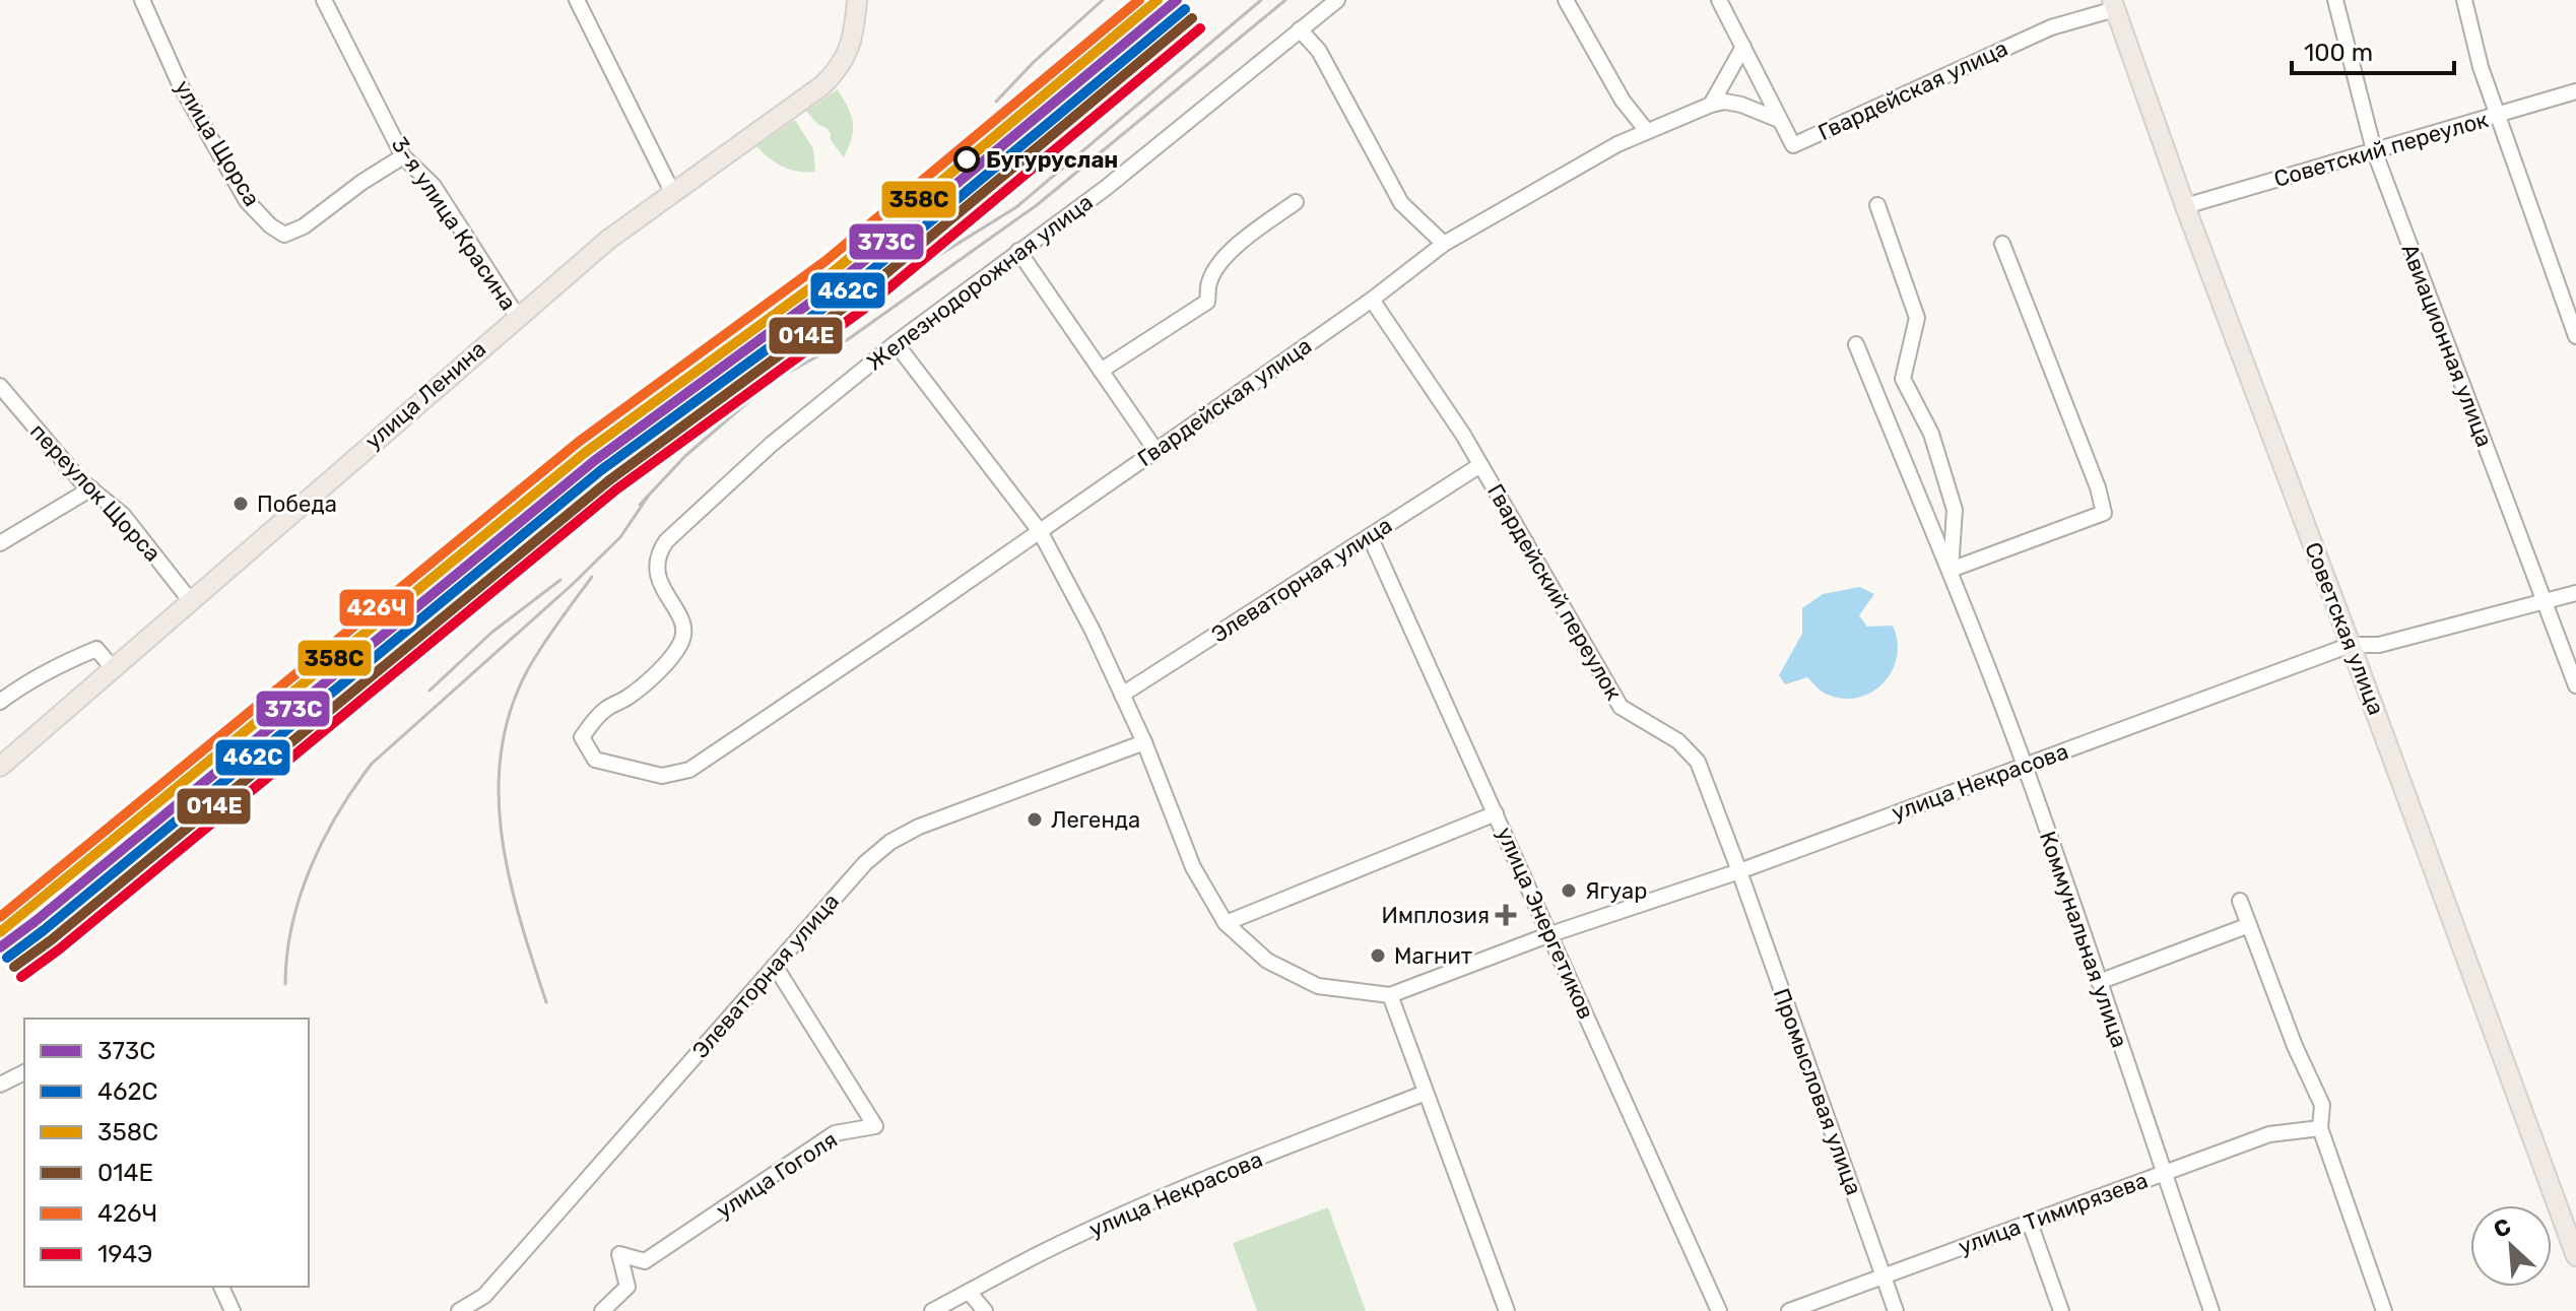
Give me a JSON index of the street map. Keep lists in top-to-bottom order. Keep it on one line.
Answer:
{"streets":{"main road":["улица Ленина","Советская улица"],"street":["Гвардейская улица","улица Щорса","Советский переулок","3-я улица Красина","Железнодорожная улица","Авиационная улица","переулок Щорса","Элеваторная улица","Гвардейский переулок","улица Некрасова","улица Энергетиков","Коммунальная улица","Промысловая улица","улица Гоголя","улица Тимирязева"]},"crossings":[["Гвардейская улица","Железнодорожная улица"],["Гвардейская улица","Гвардейский переулок"],["Гвардейская улица","Советская улица"],["улица Щорса","3-я улица Красина"],["Советский переулок","Авиационная улица"],["Советский переулок","Советская улица"],["3-я улица Красина","улица Ленина"],["Авиационная улица","улица Некрасова"],["улица Ленина","переулок Щорса"],["Элеваторная улица","Гвардейский переулок"],["Элеваторная улица","улица Энергетиков"],["Элеваторная улица","улица Гоголя"],["Гвардейский переулок","улица Некрасова"],["Гвардейский переулок","Промысловая улица"],["Советская улица","улица Некрасова"],["улица Некрасова","улица Энергетиков"],["улица Некрасова","Коммунальная улица"],["улица Некрасова","Промысловая улица"],["Коммунальная улица","улица Тимирязева"],["Промысловая улица","улица Тимирязева"]],"places":{"other":["Бугуруслан","Победа","Легенда","Ягуар","Магнит"],"health":["Имплозия"]},"lines":["transit line 373C","transit line 358С","transit line 426Ч","transit line 462С","transit line 014Е","transit line 194Э"],"legend":["373C","462С","358С","014Е","426Ч","194Э"],"scale_bar":"100 m","north":"top left"}
